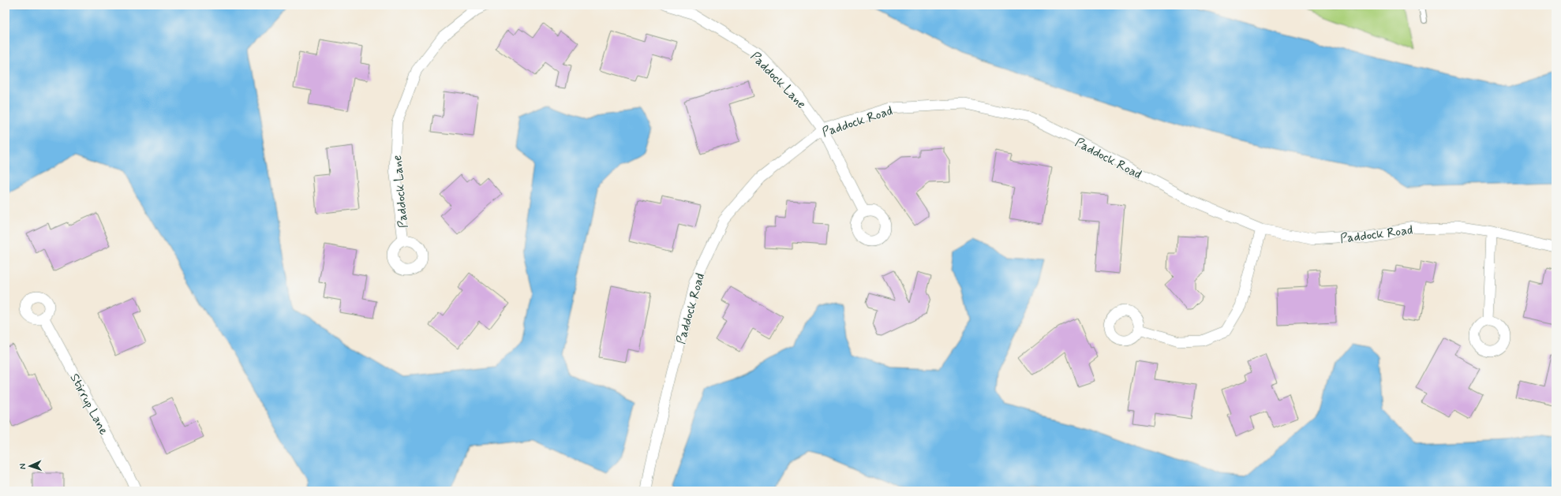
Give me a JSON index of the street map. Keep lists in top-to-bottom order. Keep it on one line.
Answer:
{"streets":{"street":["Paddock Lane","Paddock Road","Stirrup Lane"]},"crossings":[["Paddock Lane","Paddock Road"]],"north":"left"}
